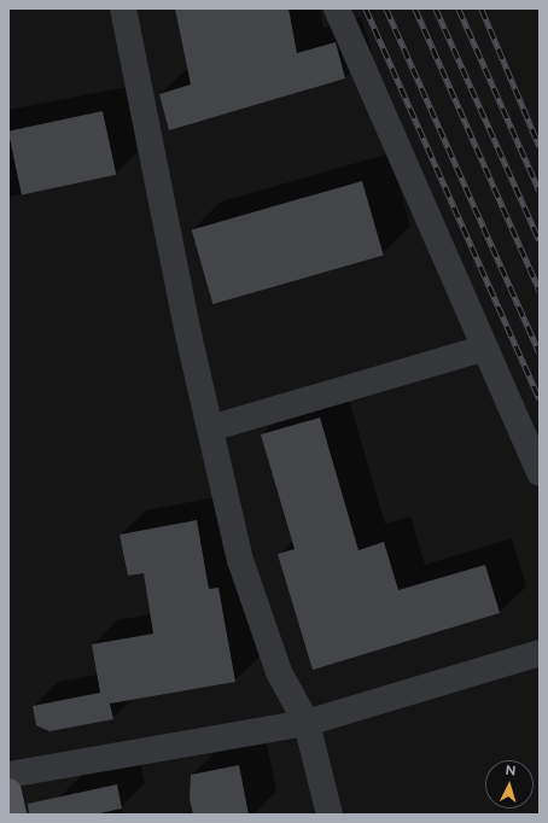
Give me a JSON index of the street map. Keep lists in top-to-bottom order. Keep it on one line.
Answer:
{"north":"top"}
